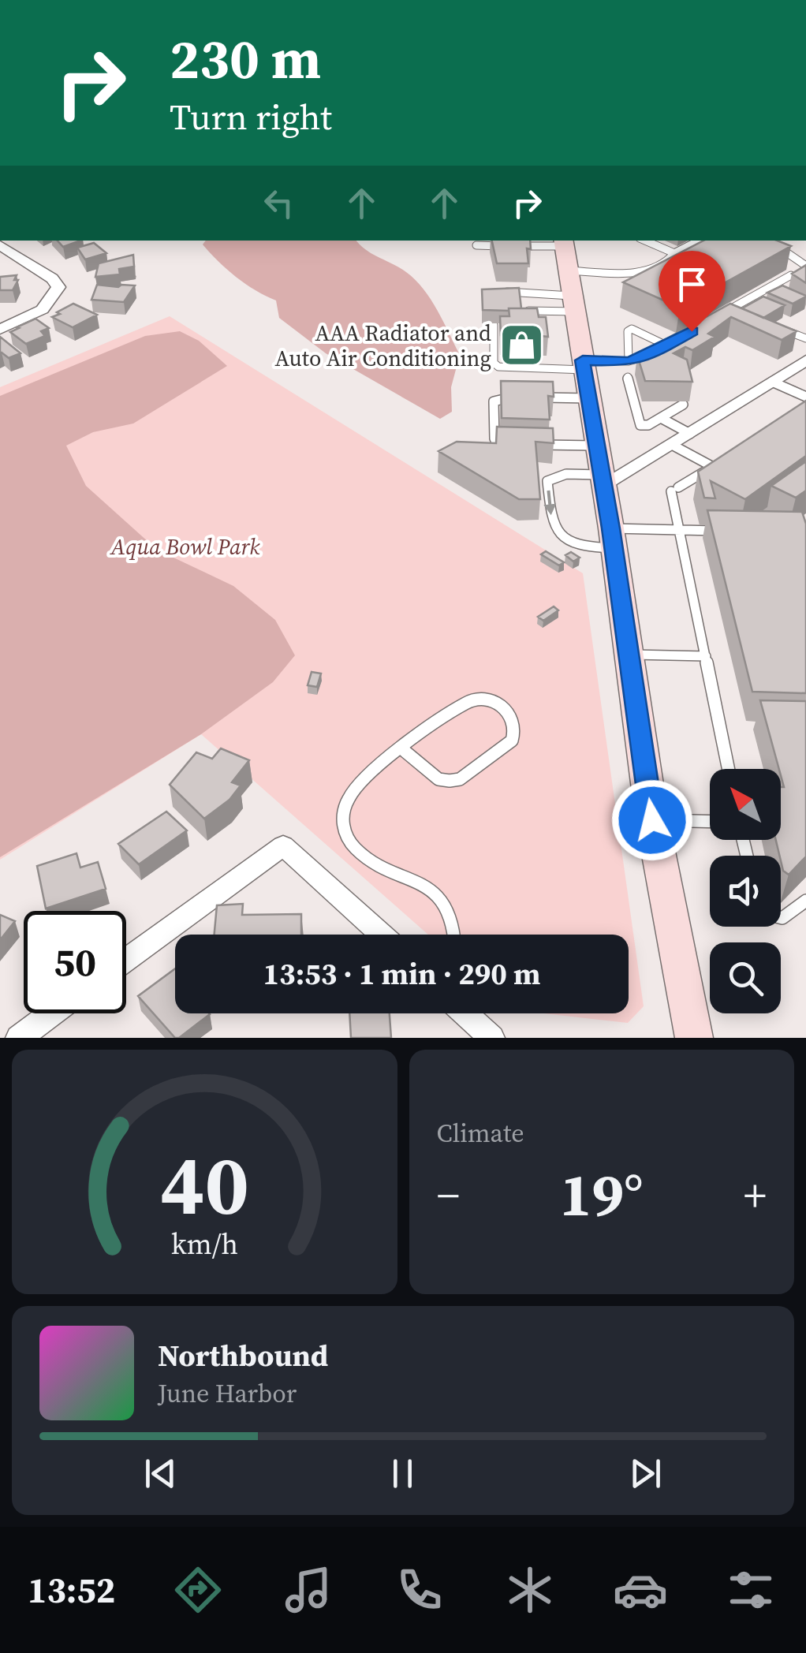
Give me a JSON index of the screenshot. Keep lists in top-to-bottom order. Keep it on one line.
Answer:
{"parks":["Aqua Bowl Park"],"places":{"shop":["AAA Radiator and Auto Air Conditioning"]},"north":"top left","page":{"turn":["230 m","Turn right"],"limit":"50","trip":"13:53 · 1 min · 290 m","tile":"Climate","heat":["−","19°","+"],"song":["Northbound","June Harbor"],"tabs":"13:52","gauge":["40","km/h"]}}
